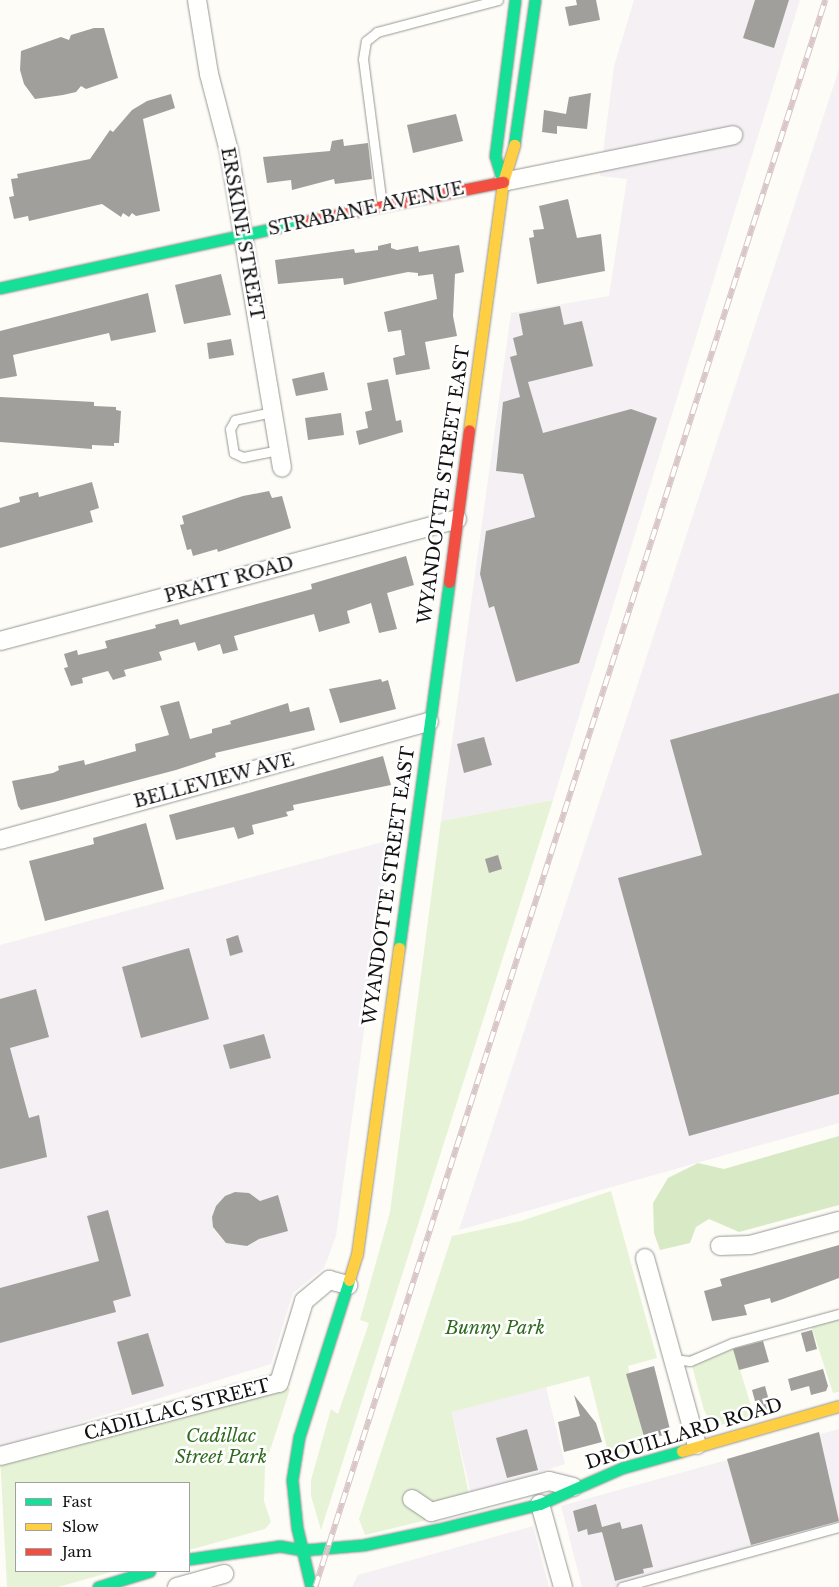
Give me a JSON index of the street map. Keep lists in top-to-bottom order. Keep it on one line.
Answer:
{"streets":{"main road":["STRABANE AVENUE","WYANDOTTE STREET EAST","DROUILLARD ROAD"],"street":["ERSKINE STREET","PRATT ROAD","BELLEVIEW AVE","CADILLAC STREET"]},"crossings":[["STRABANE AVENUE","ERSKINE STREET"],["STRABANE AVENUE","WYANDOTTE STREET EAST"],["WYANDOTTE STREET EAST","PRATT ROAD"],["WYANDOTTE STREET EAST","BELLEVIEW AVE"],["WYANDOTTE STREET EAST","CADILLAC STREET"],["WYANDOTTE STREET EAST","DROUILLARD ROAD"]],"parks":["Bunny Park","Cadillac Street Park"],"legend":["Fast","Slow","Jam"]}
